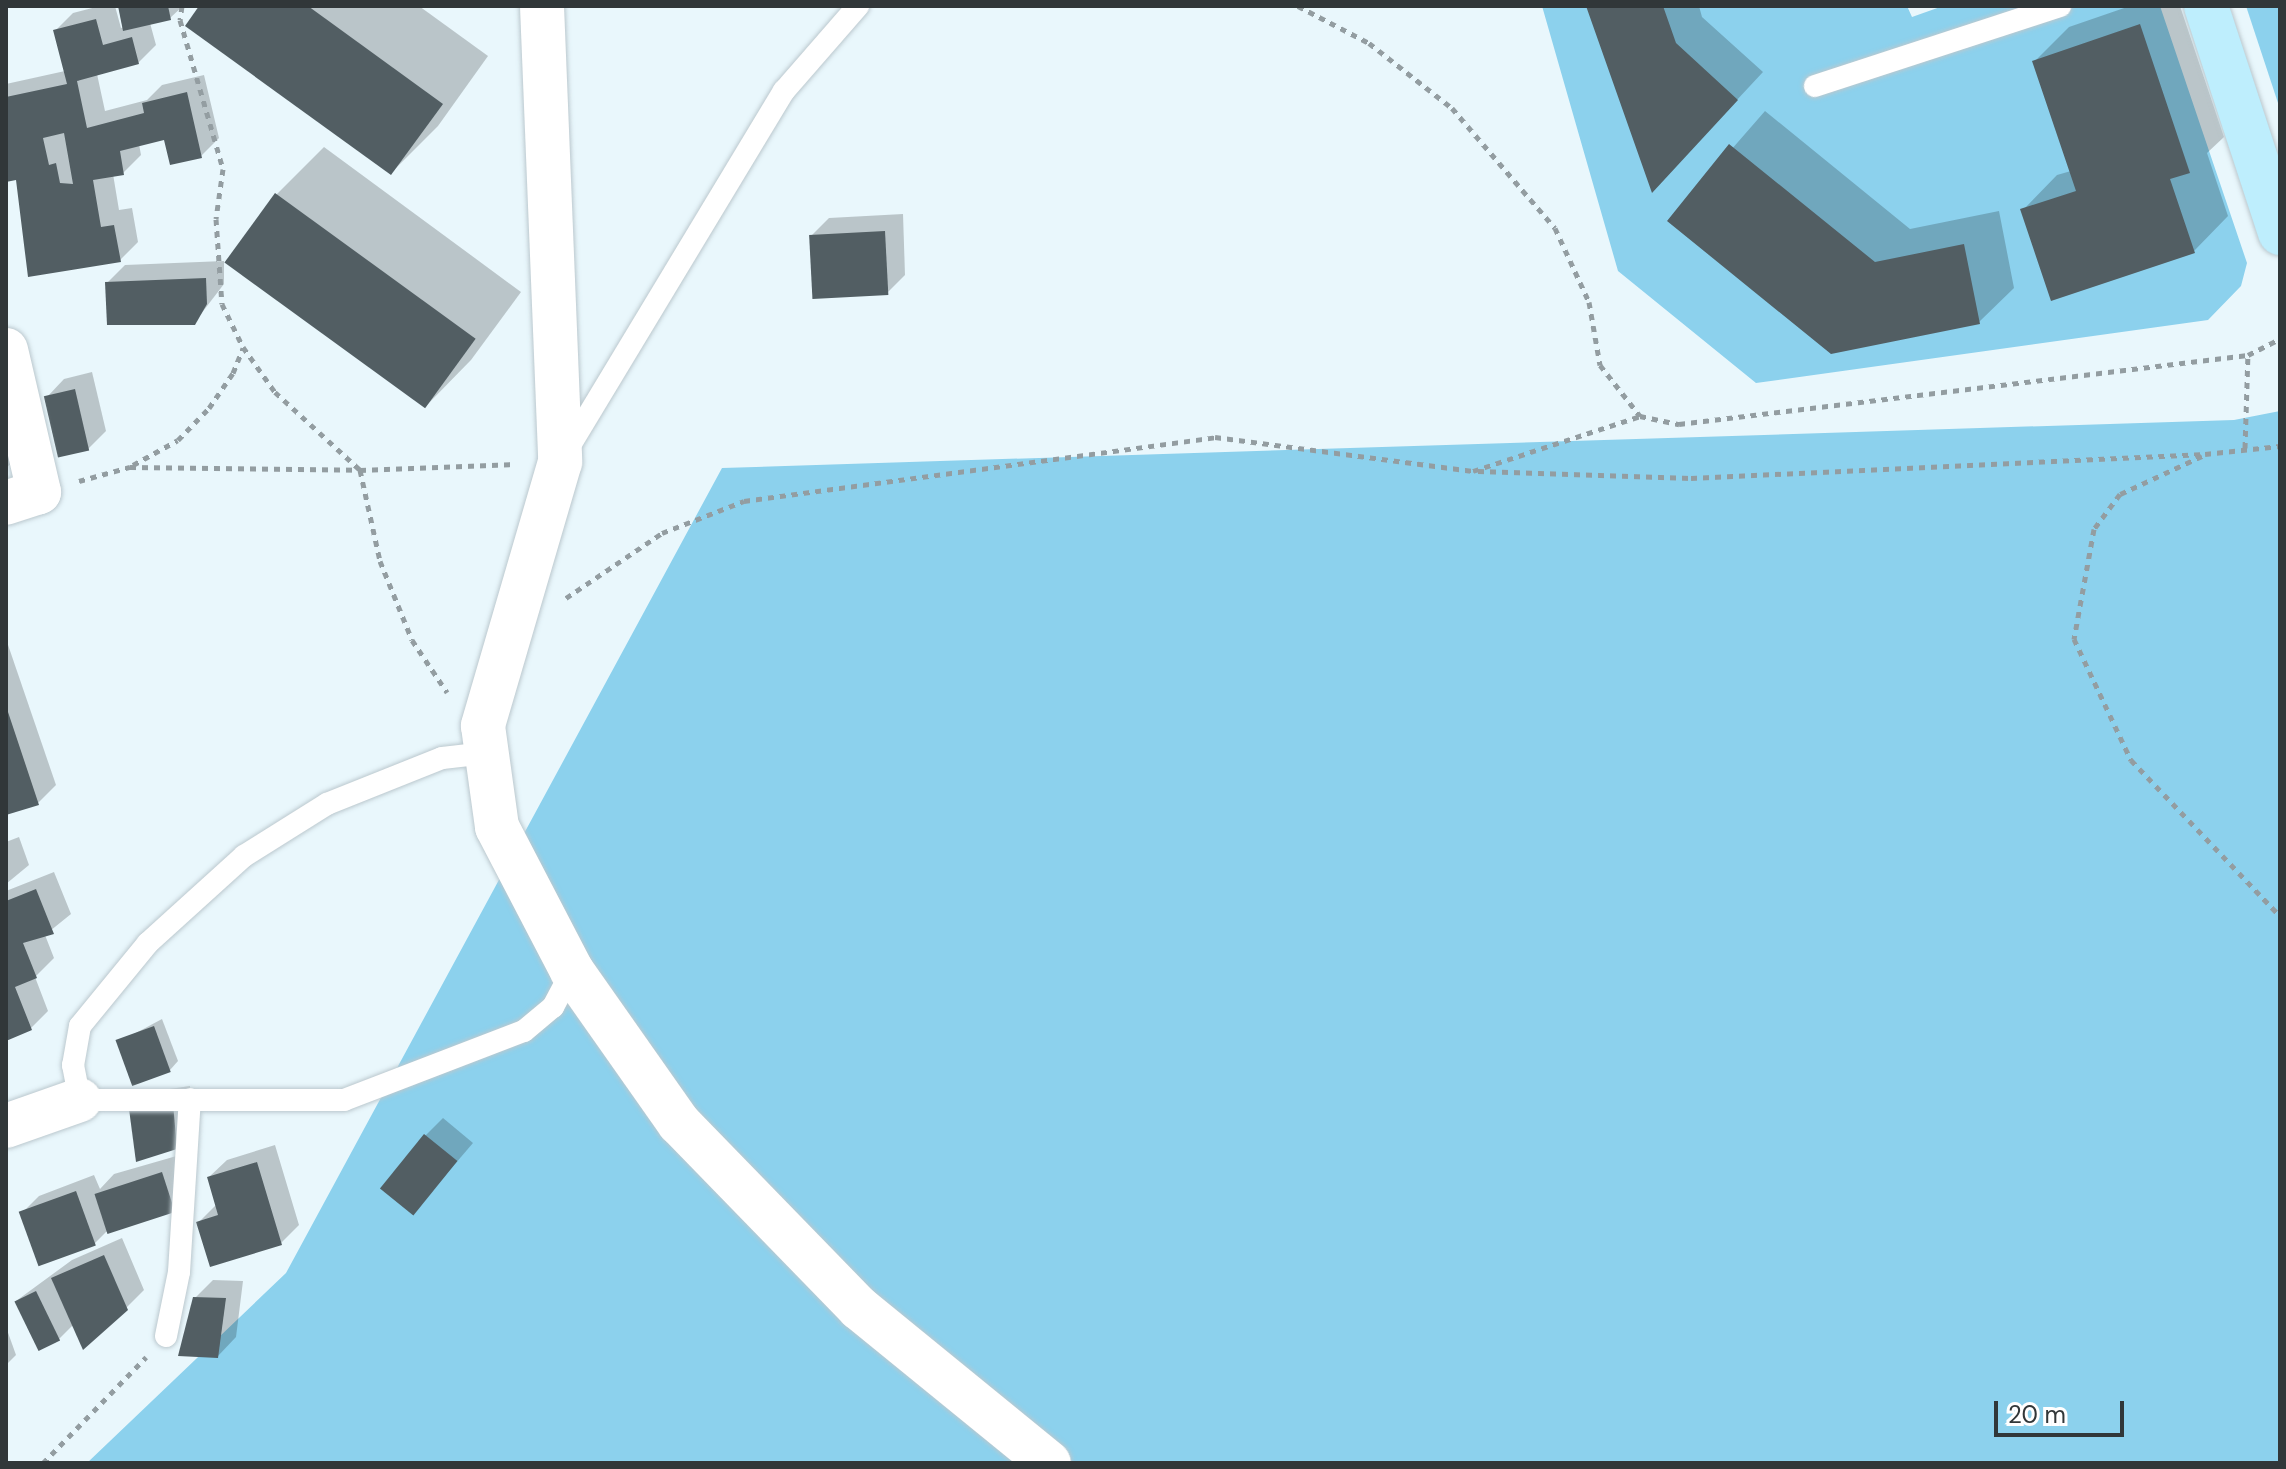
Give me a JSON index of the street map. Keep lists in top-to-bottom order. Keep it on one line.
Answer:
{"scale_bar":"20 m"}
